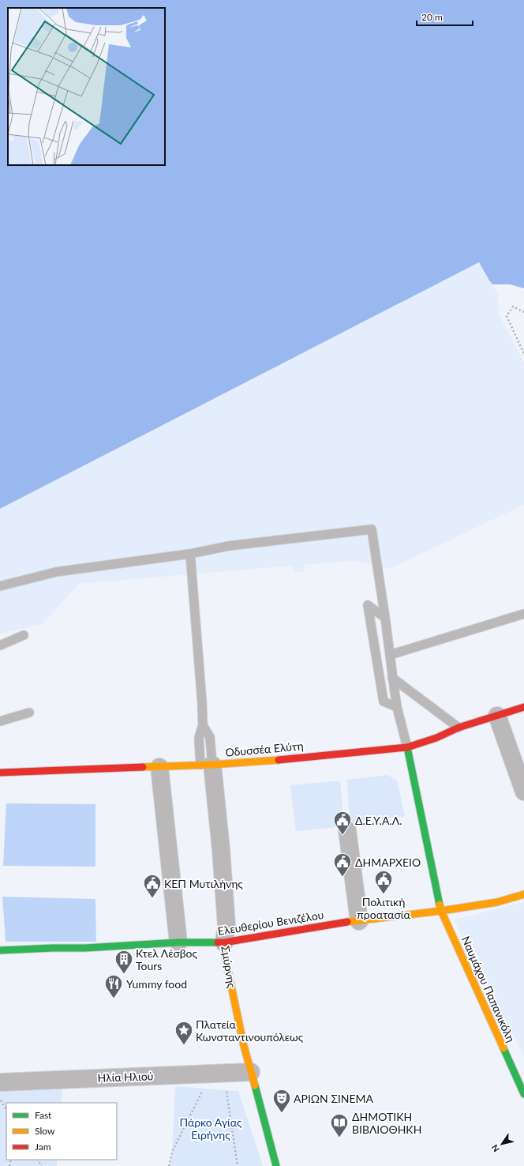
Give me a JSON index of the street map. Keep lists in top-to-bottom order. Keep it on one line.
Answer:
{"streets":{"street":["Οδυσσέα Ελύτη","Ελευθερίου Βενιζέλου","Σμύρνης","Ναυμάχου Παπανικόλη","Ηλία Ηλιού"]},"crossings":[["Οδυσσέα Ελύτη","Σμύρνης"],["Οδυσσέα Ελύτη","Ναυμάχου Παπανικόλη"],["Ελευθερίου Βενιζέλου","Σμύρνης"],["Ελευθερίου Βενιζέλου","Ναυμάχου Παπανικόλη"],["Σμύρνης","Ηλία Ηλιού"]],"parks":["Πάρκο Αγίας Ειρήνης"],"places":{"public building":["Δ.Ε.Υ.Α.Λ.","ΔΗΜΑΡΧΕΙΟ","Πολιτική προατασία","ΚΕΠ Μυτιλήνης"],"building":["Κτελ Λέσβος Tours"],"restaurant":["Yummy food"],"place":["Πλατεία Κωνσταντινουπόλεως"],"theatre":["ΑΡΙΩΝ ΣΙΝΕΜΑ"],"library":["ΔΗΜΟΤΙΚΗ ΒΙΒΛΙΟΘΗΚΗ"]},"legend":["Fast","Slow","Jam"],"scale_bar":"20 m","north":"bottom left"}
